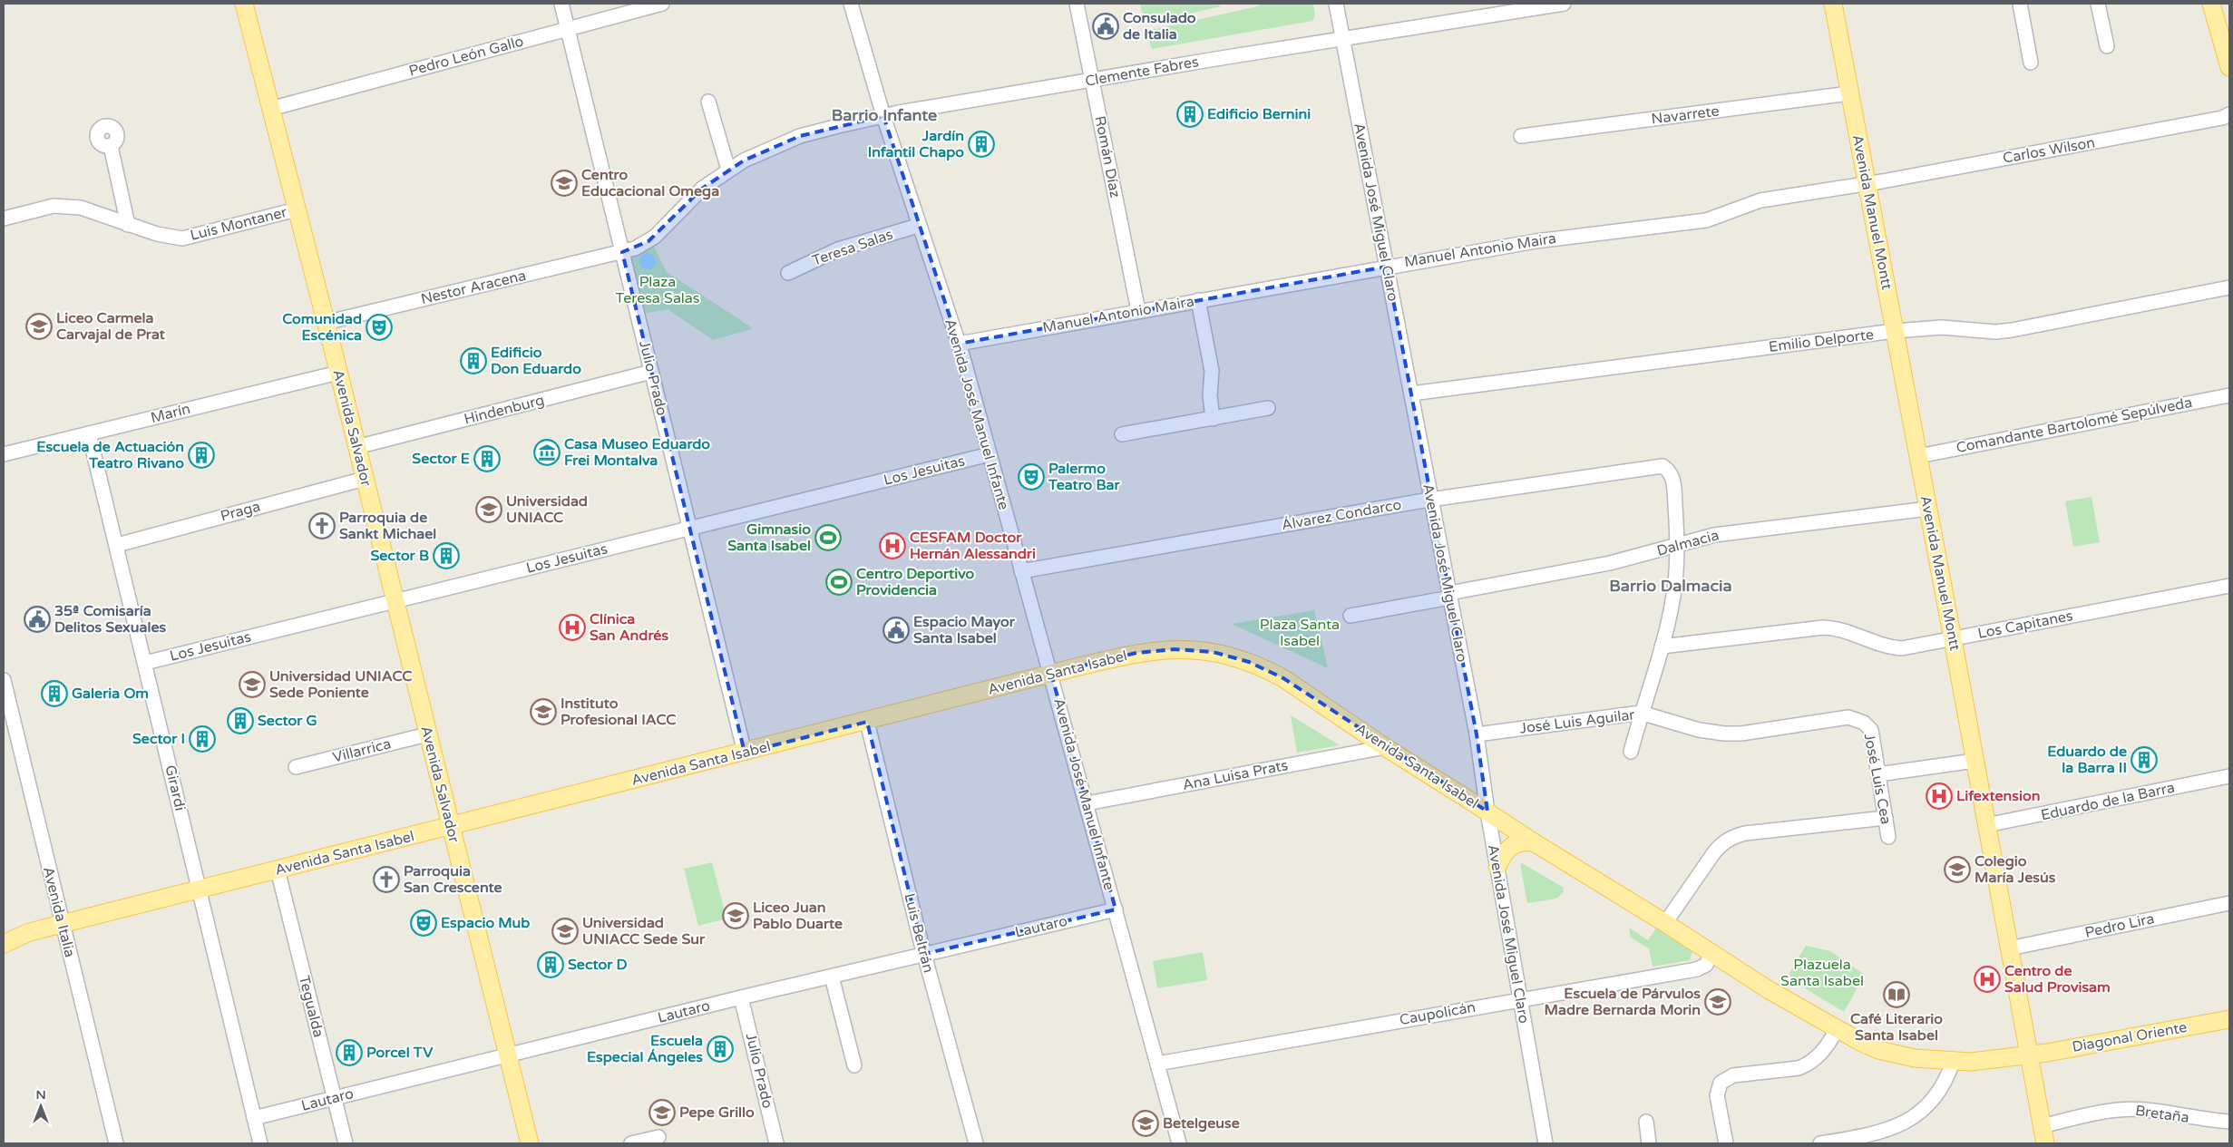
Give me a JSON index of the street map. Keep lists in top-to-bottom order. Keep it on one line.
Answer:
{"streets":{"main road":["Avenida Manuel Montt","Avenida Salvador","Avenida Santa Isabel","Diagonal Oriente"],"street":["Pedro León Gallo","Clemente Fabres","Navarrete","Carlos Wilson","Román Díaz","Avenida José Miguel Claro","Luis Montaner","Teresa Salas","Manuel Antonio Maira","Nestor Aracena","Emilio Delporte","Julio Prado","Hindenburg","Marín","Avenida José Manuel Infante","Comandante Bartolomé Sepúlveda","Los Jesuitas","Praga","Álvarez Condarco","Dalmacia","Los Capitanes","José Luis Aguilar","Villarrica","Ana Luisa Prats","José Luis Cea","Girardi","Eduardo de la Barra","Avenida Italia","Pedro Lira","Lautaro","Luis Beltrán","Tegualda","Caupolicán","Bretaña"]},"crossings":[["Pedro León Gallo","Julio Prado"],["Pedro León Gallo","Avenida Salvador"],["Clemente Fabres","Román Díaz"],["Clemente Fabres","Avenida José Miguel Claro"],["Clemente Fabres","Nestor Aracena"],["Clemente Fabres","Julio Prado"],["Clemente Fabres","Avenida José Manuel Infante"],["Navarrete","Avenida Manuel Montt"],["Carlos Wilson","Avenida Manuel Montt"],["Carlos Wilson","Manuel Antonio Maira"],["Román Díaz","Manuel Antonio Maira"],["Avenida José Miguel Claro","Manuel Antonio Maira"],["Avenida José Miguel Claro","Emilio Delporte"],["Avenida José Miguel Claro","Álvarez Condarco"],["Avenida José Miguel Claro","Dalmacia"],["Avenida José Miguel Claro","Avenida Santa Isabel"],["Avenida José Miguel Claro","José Luis Aguilar"],["Avenida José Miguel Claro","Caupolicán"],["Avenida Manuel Montt","Manuel Antonio Maira"],["Avenida Manuel Montt","Emilio Delporte"],["Avenida Manuel Montt","Comandante Bartolomé Sepúlveda"],["Avenida Manuel Montt","Dalmacia"],["Avenida Manuel Montt","Los Capitanes"],["Avenida Manuel Montt","Avenida Santa Isabel"],["Avenida Manuel Montt","Eduardo de la Barra"],["Avenida Manuel Montt","Pedro Lira"],["Avenida Manuel Montt","Diagonal Oriente"],["Avenida Manuel Montt","Bretaña"],["Luis Montaner","Avenida Salvador"],["Teresa Salas","Avenida José Manuel Infante"],["Manuel Antonio Maira","Avenida José Manuel Infante"],["Nestor Aracena","Julio Prado"],["Nestor Aracena","Avenida Salvador"],["Julio Prado","Hindenburg"],["Julio Prado","Los Jesuitas"],["Julio Prado","Avenida Santa Isabel"],["Julio Prado","Lautaro"],["Hindenburg","Avenida Salvador"],["Marín","Avenida Salvador"],["Marín","Girardi"],["Avenida José Manuel Infante","Los Jesuitas"],["Avenida José Manuel Infante","Álvarez Condarco"],["Avenida José Manuel Infante","Avenida Santa Isabel"],["Avenida José Manuel Infante","Ana Luisa Prats"],["Avenida José Manuel Infante","Lautaro"],["Avenida José Manuel Infante","Caupolicán"],["Avenida Salvador","Los Jesuitas"],["Avenida Salvador","Praga"],["Avenida Salvador","Avenida Santa Isabel"],["Avenida Salvador","Villarrica"],["Avenida Salvador","Lautaro"],["Los Jesuitas","Girardi"],["Praga","Girardi"],["Álvarez Condarco","Dalmacia"],["Avenida Santa Isabel","Ana Luisa Prats"],["Avenida Santa Isabel","Girardi"],["Avenida Santa Isabel","Avenida Italia"],["Avenida Santa Isabel","Luis Beltrán"],["Avenida Santa Isabel","Tegualda"],["Avenida Santa Isabel","Caupolicán"],["Avenida Santa Isabel","Diagonal Oriente"],["José Luis Aguilar","José Luis Cea"],["Girardi","Lautaro"],["Lautaro","Luis Beltrán"],["Lautaro","Tegualda"]],"districts":["Barrio Infante","Barrio Dalmacia"],"parks":["Plaza Teresa Salas","Plaza Santa Isabel","Plazuela Santa Isabel"],"places":{"public building":["Consulado de Italia","35ª Comisaría Delitos Sexuales","Espacio Mayor Santa Isabel"],"building":["Edificio Bernini","Jardín Infantil Chapo","Edificio Don Eduardo","Escuela de Actuación Teatro Rivano","Sector E","Sector B","Galeria Om","Sector G","Sector I","Eduardo de la Barra II","Sector D","Escuela Especial Ángeles","Porcel TV"],"school or university":["Centro Educacional Omega","Liceo Carmela Carvajal de Prat","Universidad UNIACC","Universidad UNIACC Sede Poniente","Instituto Profesional IACC","Colegio María Jesús","Liceo Juan Pablo Duarte","Universidad UNIACC Sede Sur","Escuela de Párvulos Madre Bernarda Morin","Pepe Grillo","Betelgeuse"],"theatre":["Comunidad Escénica","Palermo Teatro Bar","Espacio Mub"],"museum":["Casa Museo Eduardo Frei Montalva"],"church":["Parroquia de Sankt Michael","Parroquia San Crescente"],"sports":["Gimnasio Santa Isabel","Centro Deportivo Providencia"],"hospital":["CESFAM Doctor Hernán Alessandri","Clínica San Andrés","Lifextension","Centro de Salud Provisam"],"library":["Café Literario Santa Isabel"]},"north":"top"}
